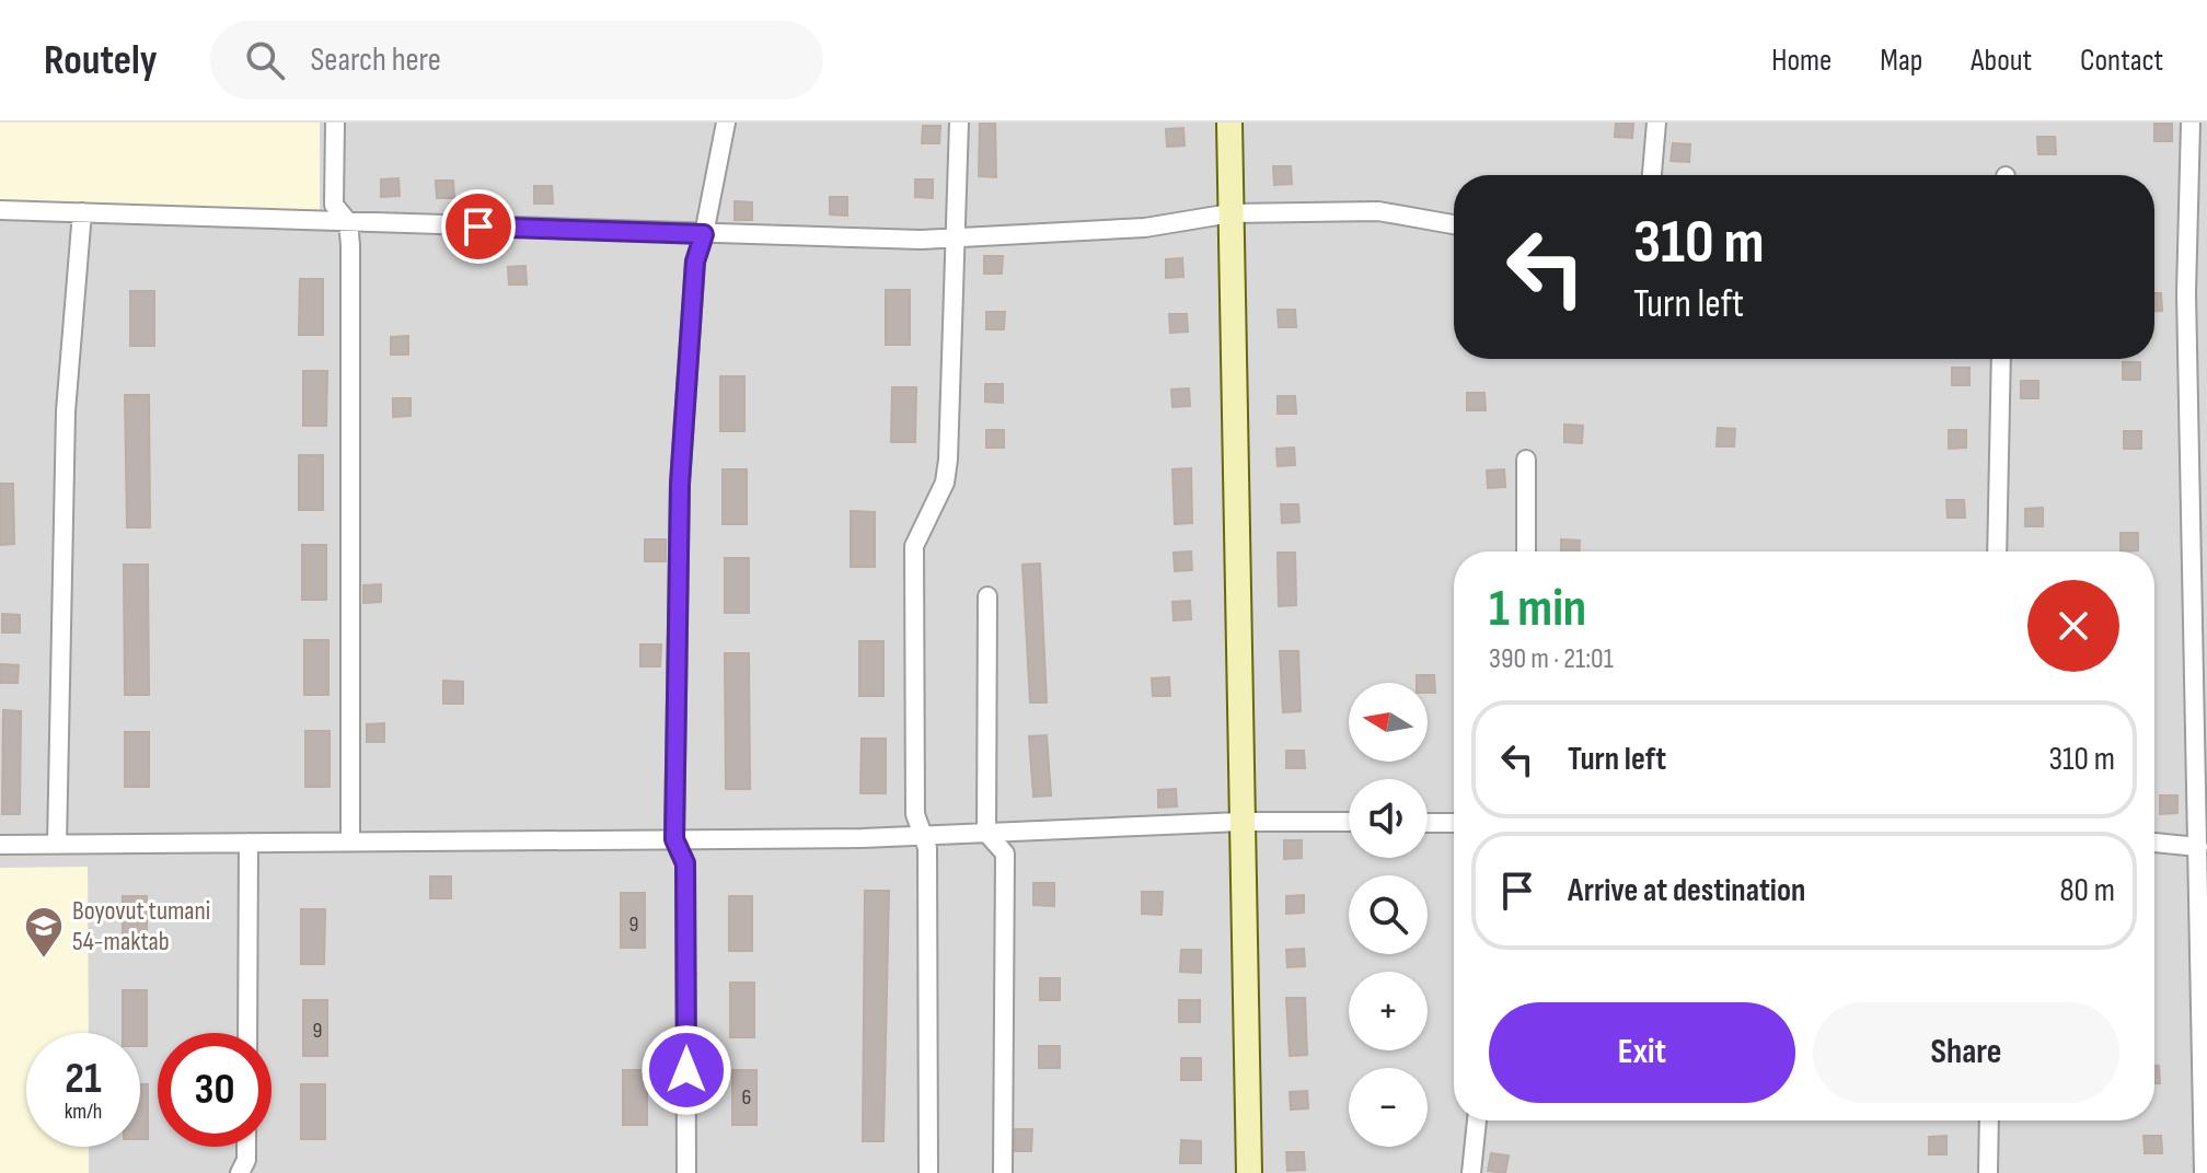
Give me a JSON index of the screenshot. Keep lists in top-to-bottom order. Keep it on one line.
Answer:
{"places":{"school or university":["Boyovut tumani 54-maktab"]},"house_numbers":["9","9","6"],"north":"left","page":{"header":"Routely","search":"Search here","nav":["Home","Map","About","Contact"],"turn":["310 m","Turn left"],"heading":["1 min","390 m · 21:01"],"map_buttons":["+","−"],"list":[{"name":"Turn left","value":"310 m"},{"name":"Arrive at destination","value":"80 m"}],"buttons":["Exit","Share"],"speed":"21 km/h","limit":"30"}}
